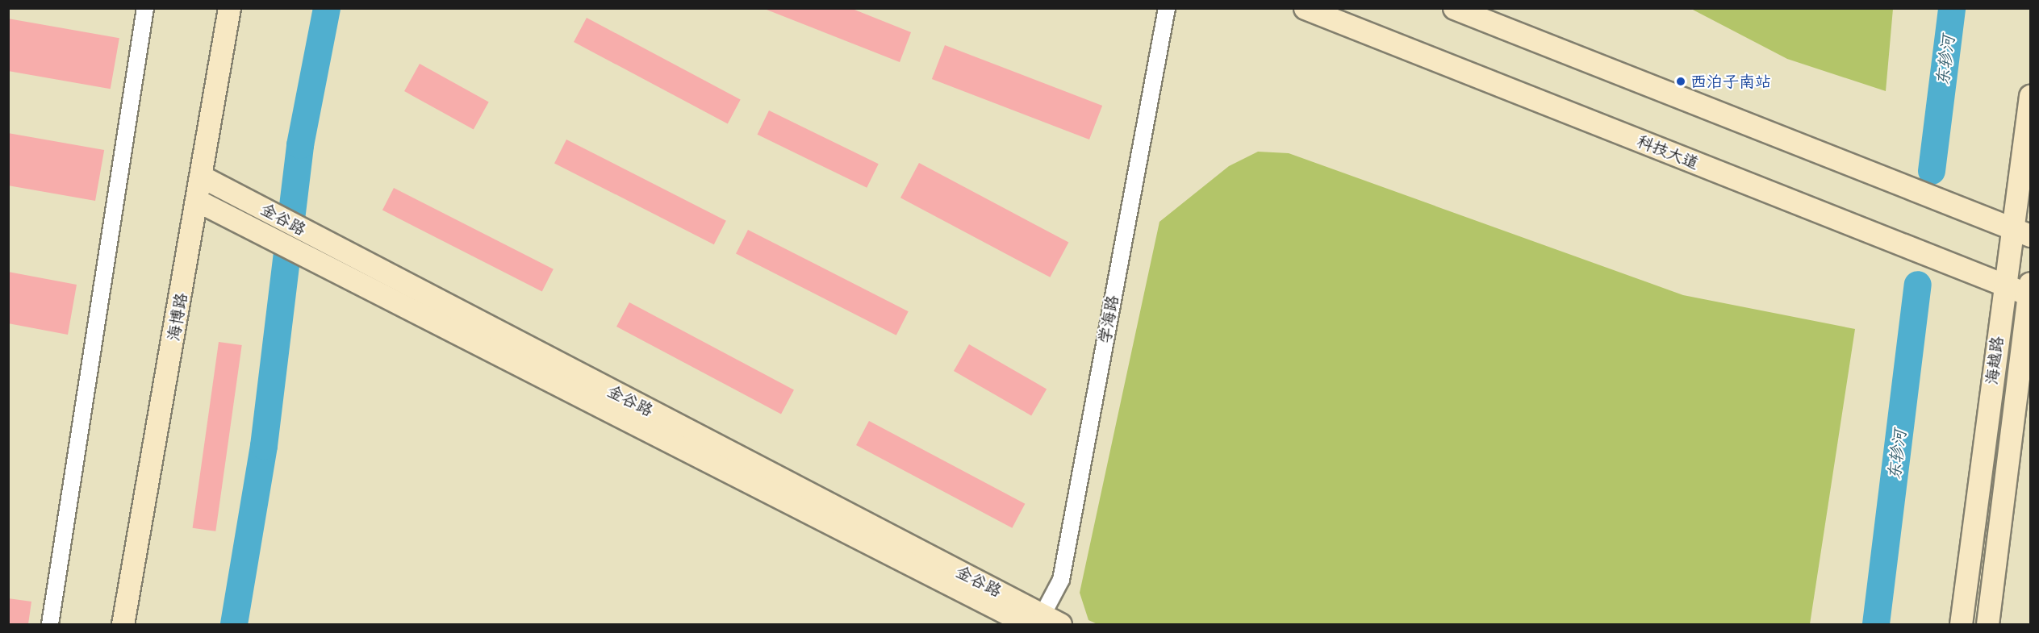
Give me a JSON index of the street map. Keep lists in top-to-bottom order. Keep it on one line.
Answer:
{"streets":{"street":["科技大道","金谷路","海博路","学海路","海越路"]},"crossings":[["科技大道","海越路"],["金谷路","海博路"],["金谷路","学海路"]],"water":["东轸河"],"places":["西泊子南站"]}
